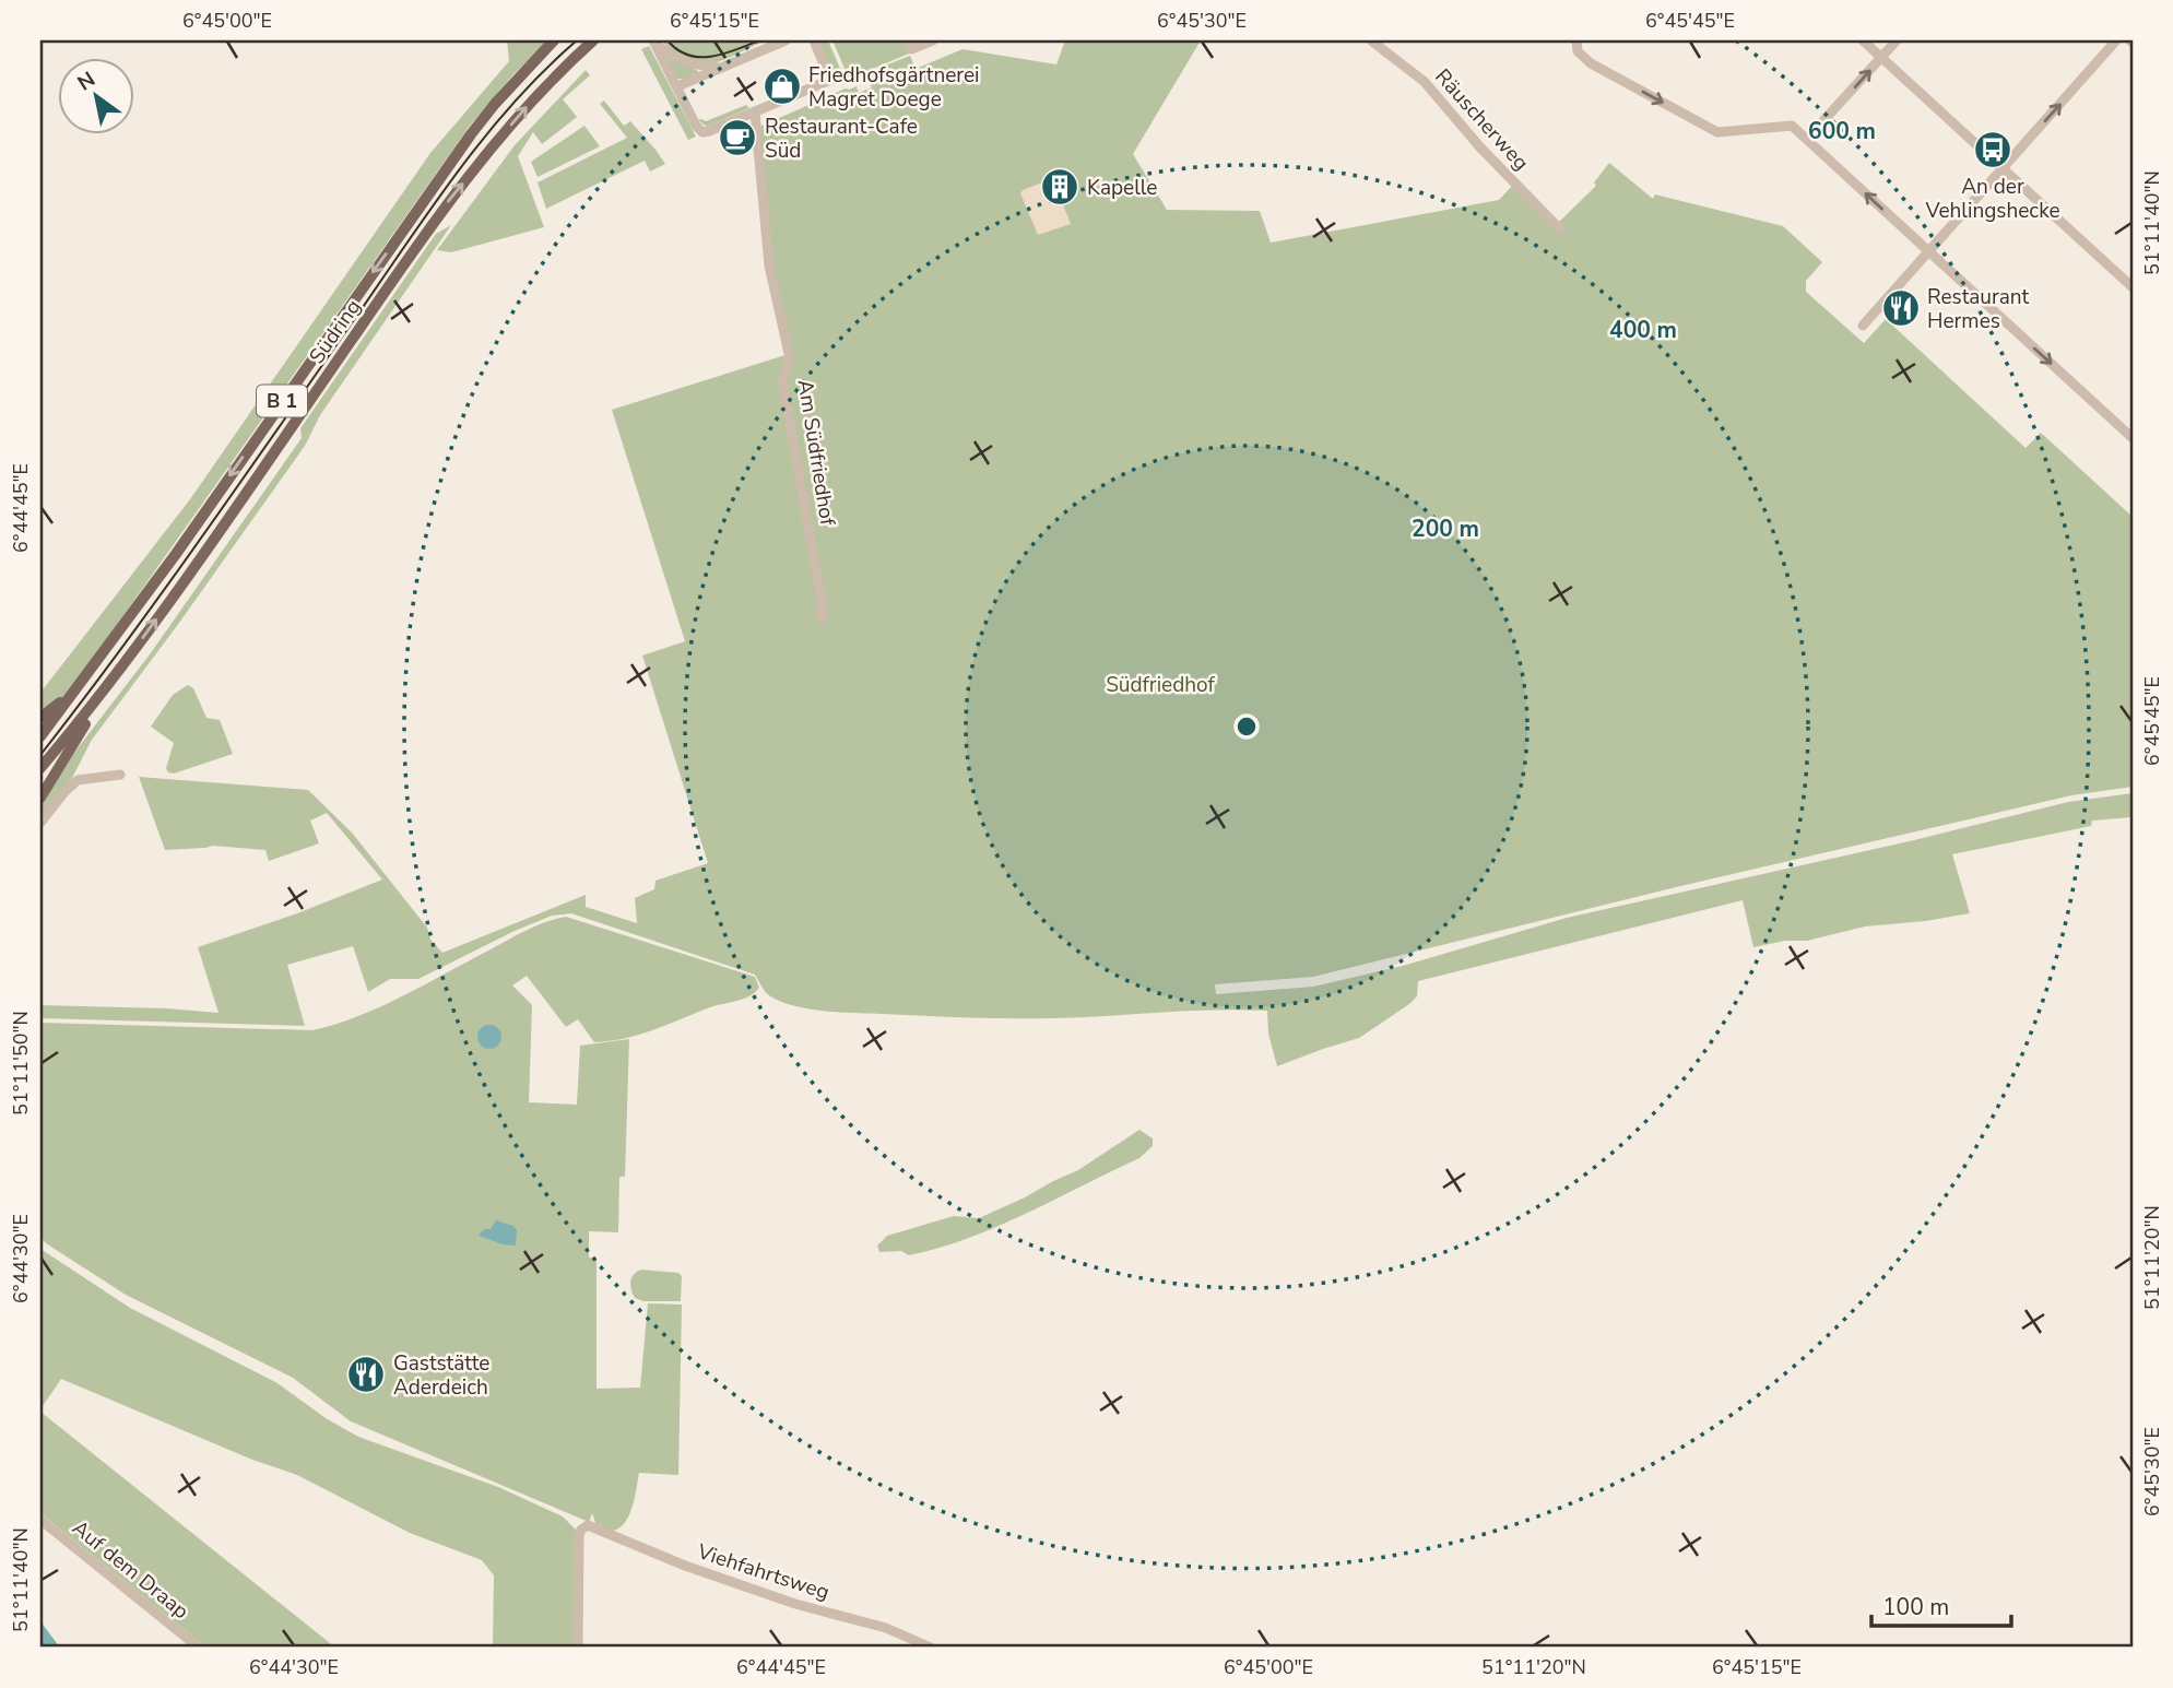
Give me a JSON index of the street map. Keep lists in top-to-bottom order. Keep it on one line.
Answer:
{"streets":{"main road":["Südring","B 1"],"street":["Räuscherweg","Am Südfriedhof","Auf dem Draap","Viehfahrtsweg"]},"parks":["Südfriedhof"],"places":{"shop":["Friedhofsgärtnerei Magret Doege"],"cafe":["Restaurant-Cafe Süd"],"bus stop":["An der Vehlingshecke"],"building":["Kapelle"],"restaurant":["Restaurant Hermes","Gaststätte Aderdeich"]},"scale_bar":"100 m","north":"top left","coordinates":["6°45'00\"E","6°45'15\"E","6°45'30\"E","6°45'45\"E","51°11'40\"N","6°44'45\"E","51°11'50\"N","51°11'20\"N","6°44'30\"E"],"rings":["600 m","400 m","200 m"]}
